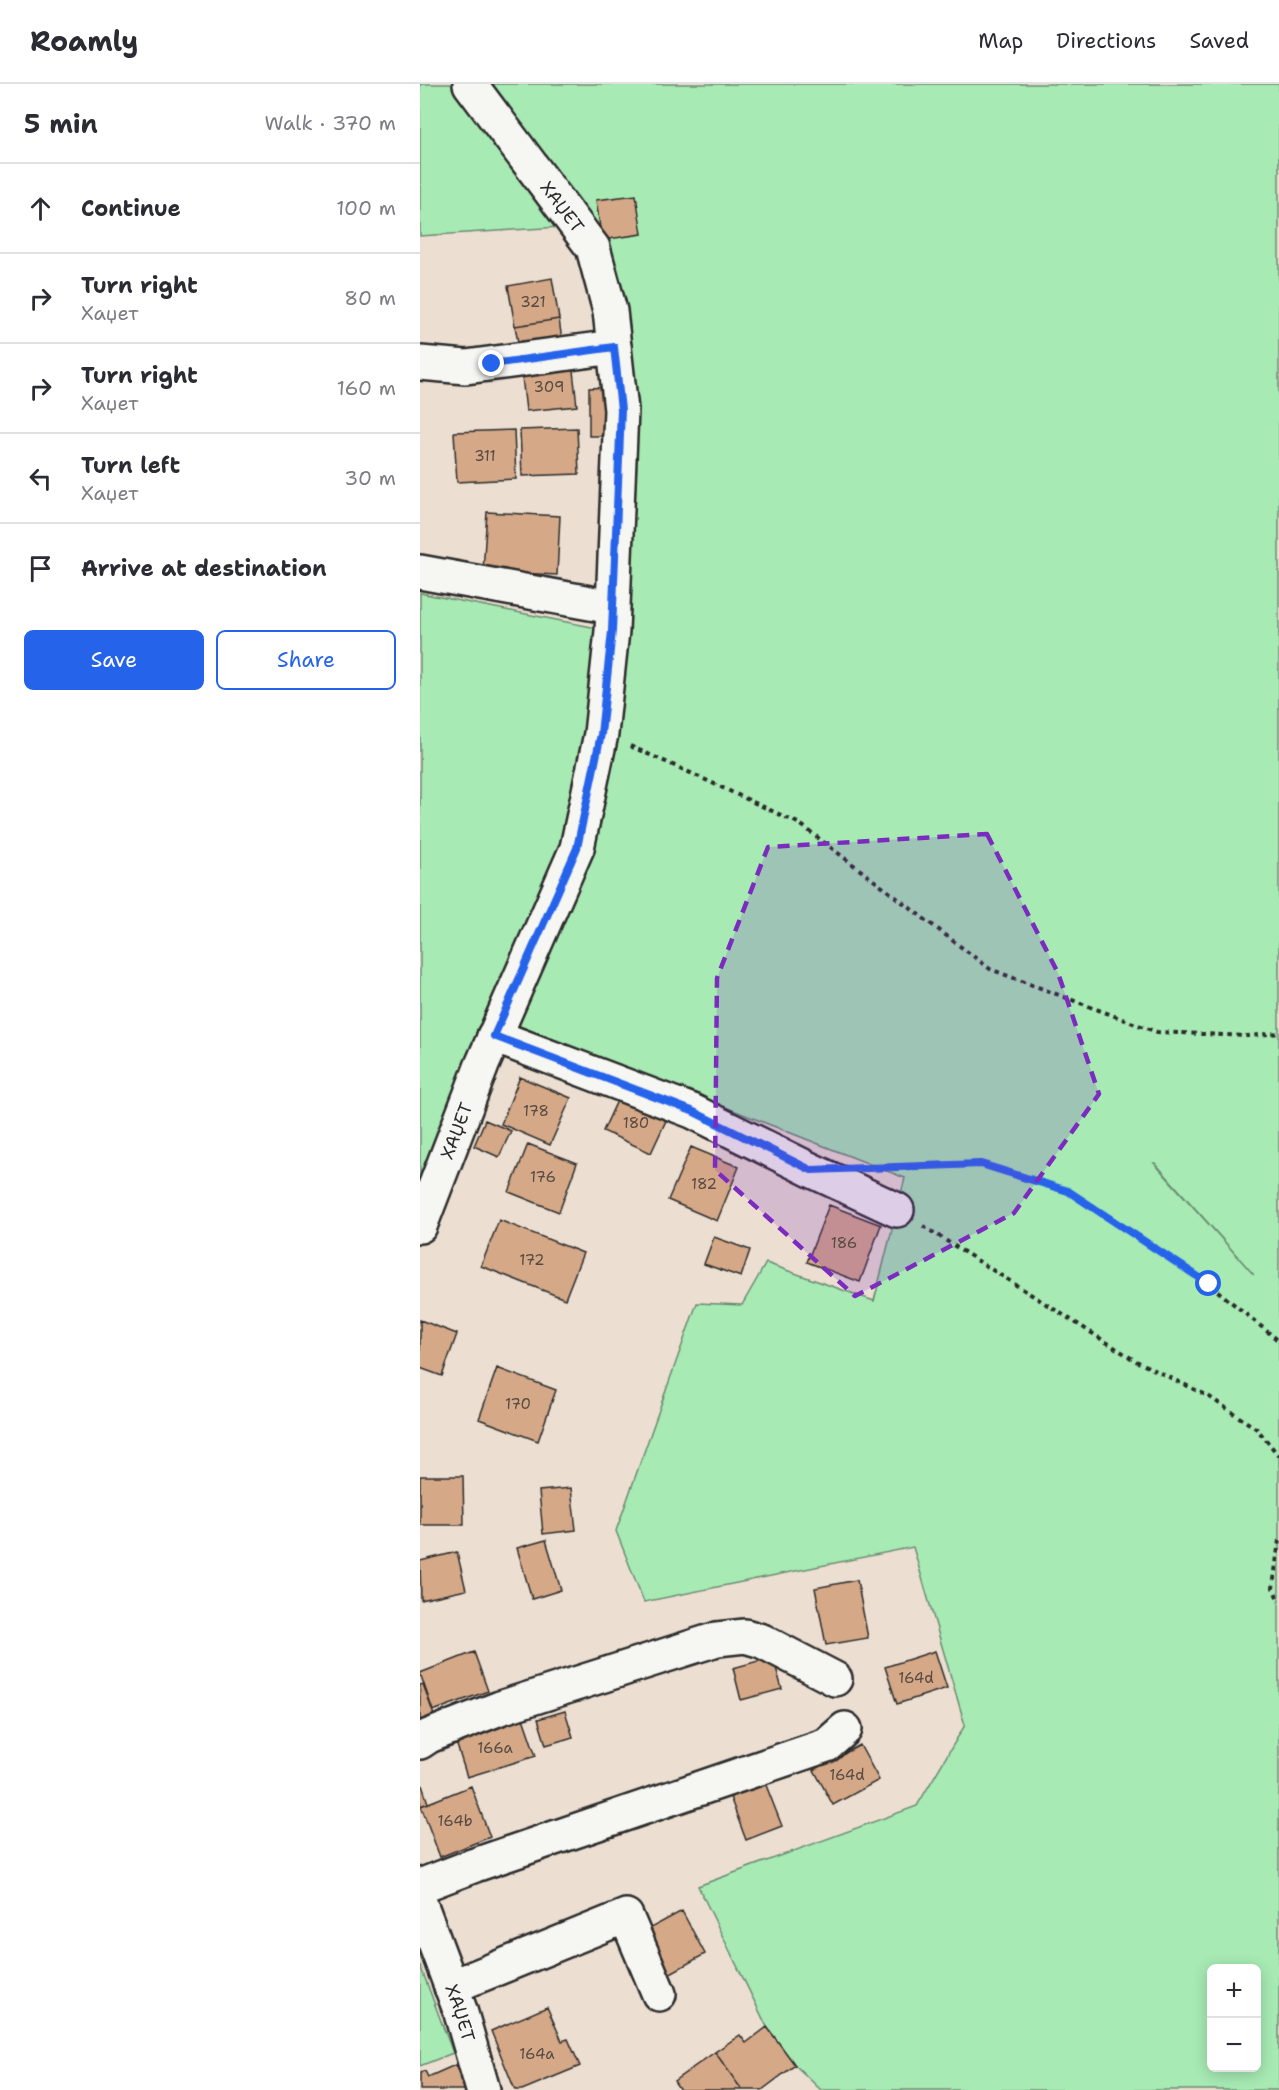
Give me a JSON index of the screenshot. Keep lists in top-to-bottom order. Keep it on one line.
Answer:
{"streets":{"street":["ХАЏЕТ"]},"house_numbers":["321","309","311","178","180","176","182","186","172","170","164d","166a","164d","164b","164a"],"page":{"header":"Roamly","nav":["Map","Directions","Saved"],"heading":["5 min","Walk · 370 m"],"list":[["Continue","100 m"],["Turn right","Хаџет","80 m"],["Turn right","Хаџет","160 m"],["Turn left","Хаџет","30 m"],"Arrive at destination"],"buttons":["Save","Share"],"map_buttons":["+","−"]}}
